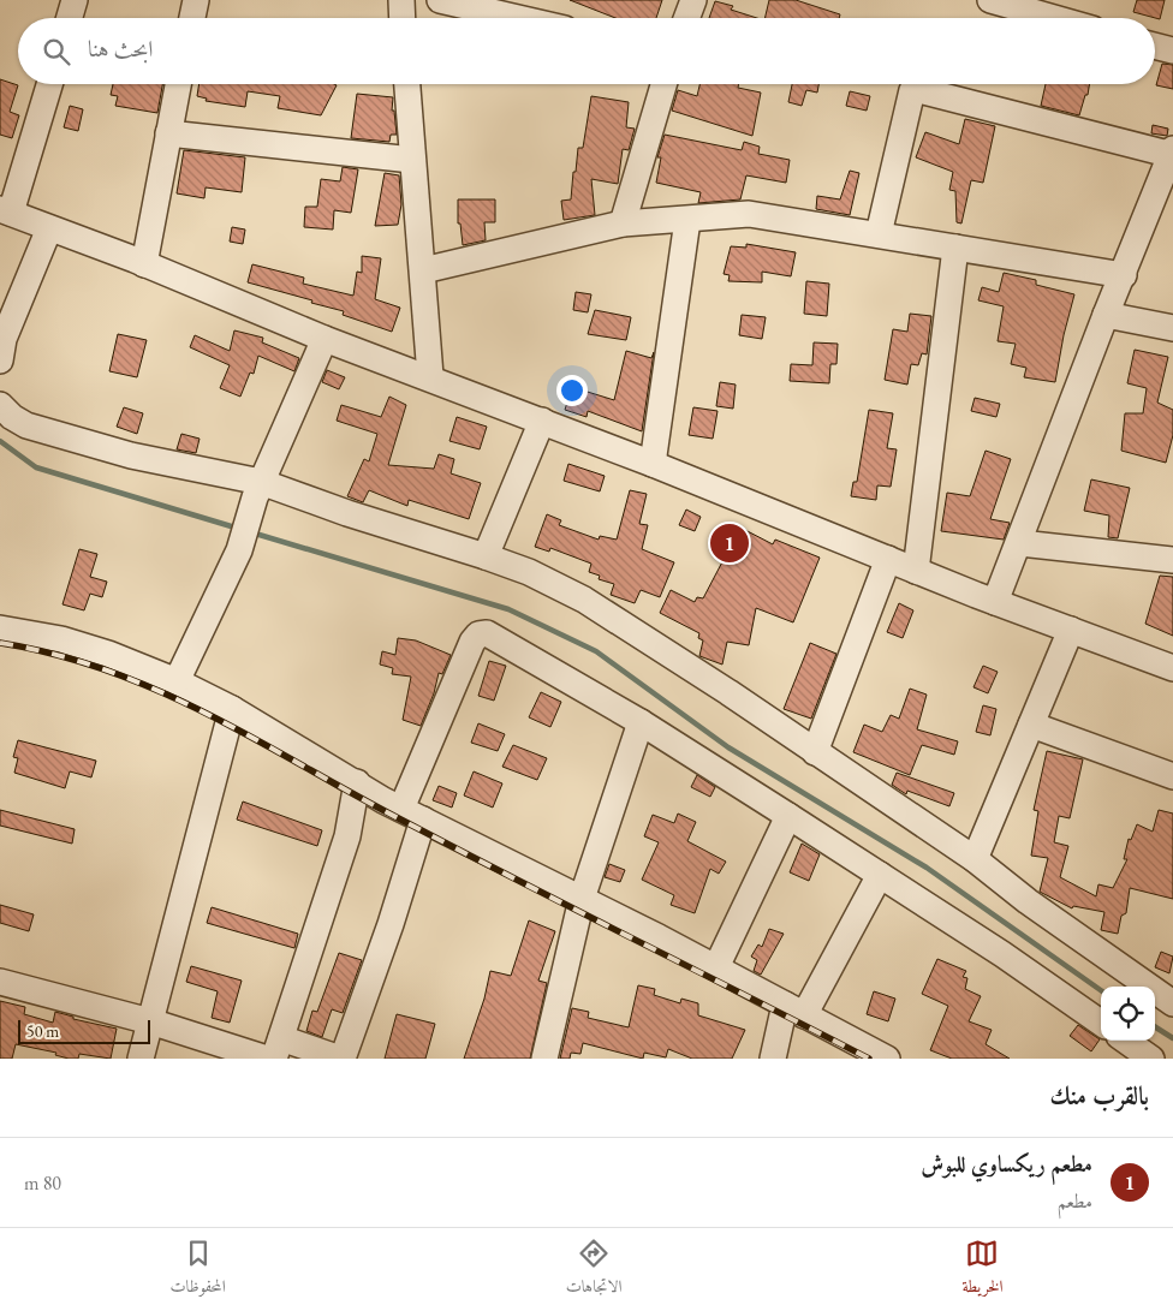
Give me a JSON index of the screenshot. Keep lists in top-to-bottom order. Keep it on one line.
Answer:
{"scale_bar":"50 m","page":{"search":"ابحث هنا","pins":"1","scale":"50 m","heading":"بالقرب منك","list":[{"mark":"1","name":"مطعم ريكساوي للبوش","note":"مطعم","value":"80 m"}],"nav":["الخريطة","الاتجاهات","المحفوظات"]}}
